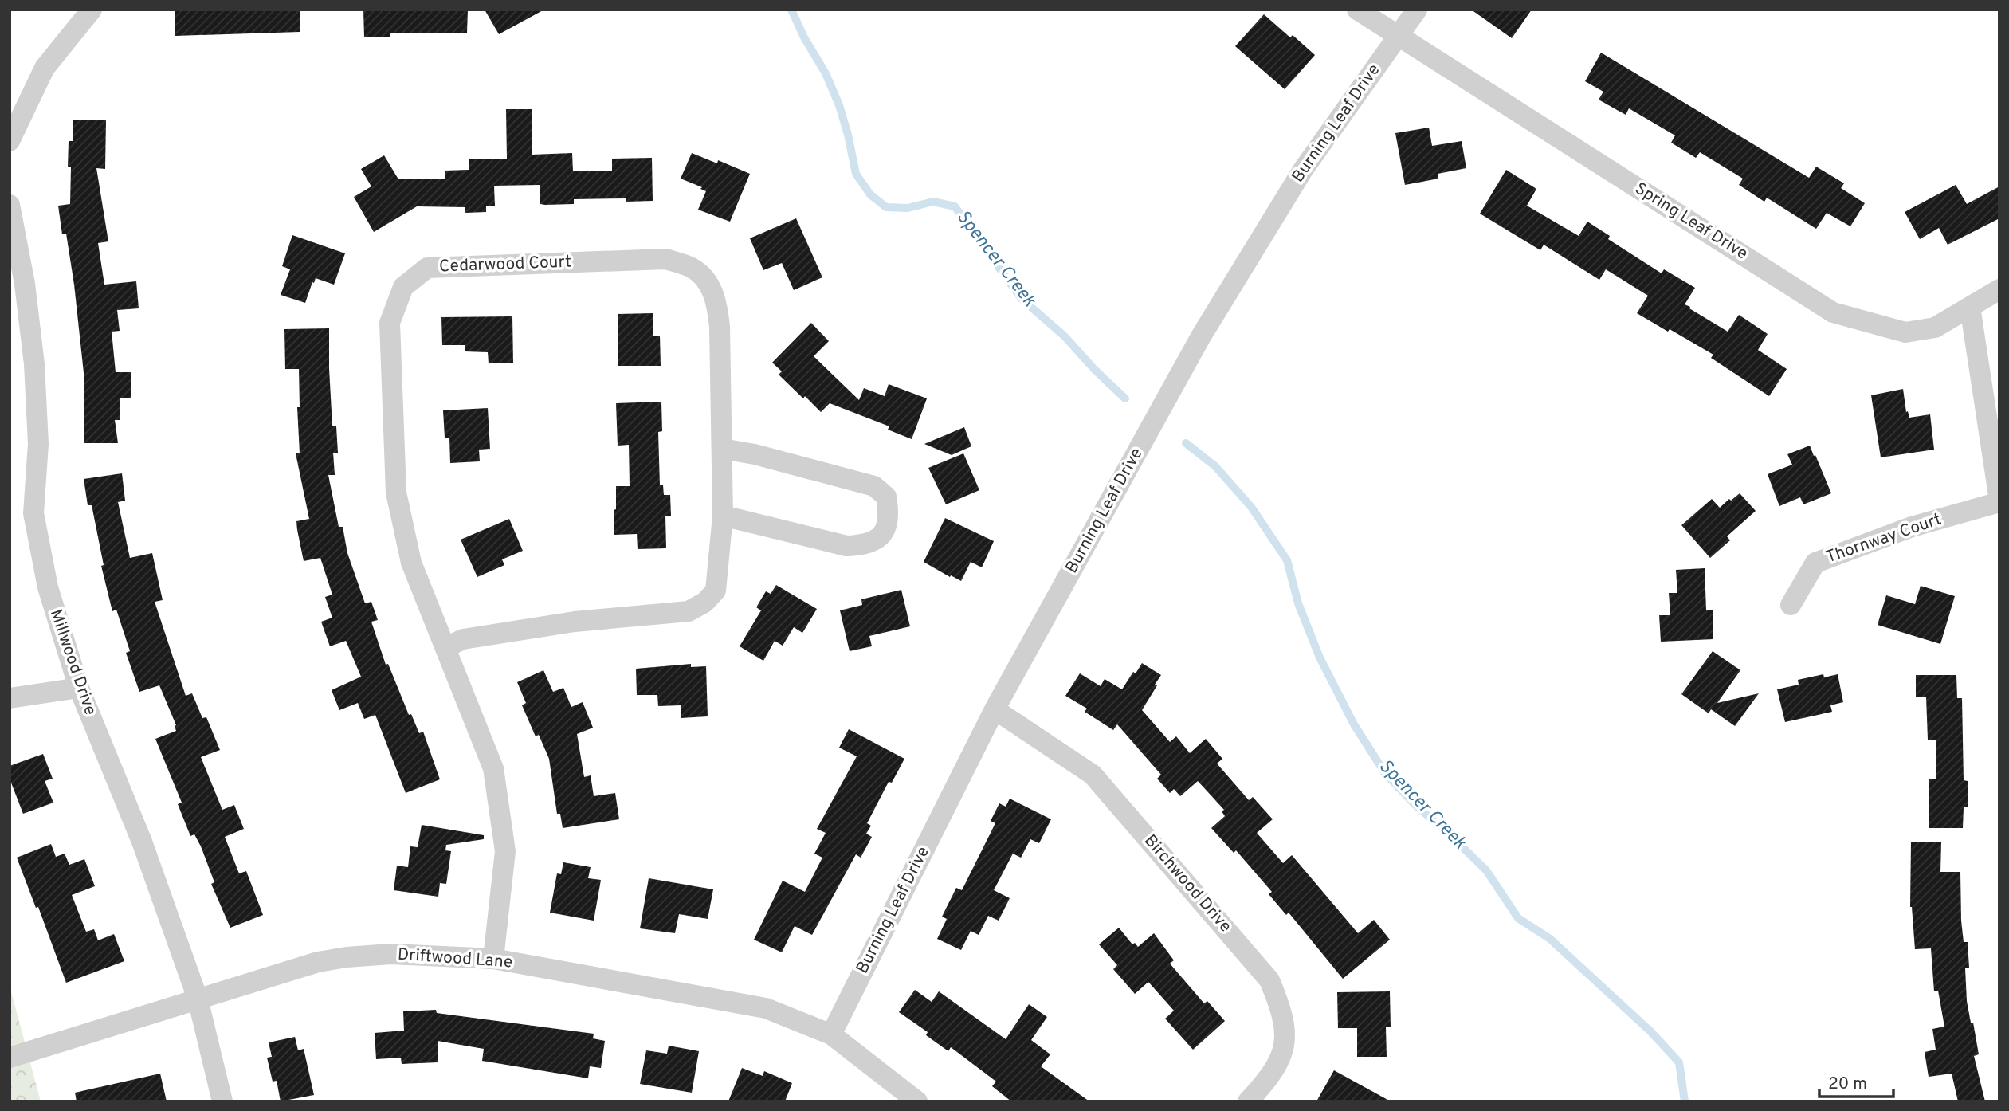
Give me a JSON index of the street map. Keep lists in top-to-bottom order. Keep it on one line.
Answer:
{"streets":{"street":["Burning Leaf Drive","Spring Leaf Drive","Cedarwood Court","Thornway Court","Millwood Drive","Birchwood Drive","Driftwood Lane"]},"crossings":[["Burning Leaf Drive","Spring Leaf Drive"],["Burning Leaf Drive","Birchwood Drive"],["Burning Leaf Drive","Driftwood Lane"],["Cedarwood Court","Driftwood Lane"],["Millwood Drive","Driftwood Lane"]],"water":["Spencer Creek"],"scale_bar":"20 m"}
